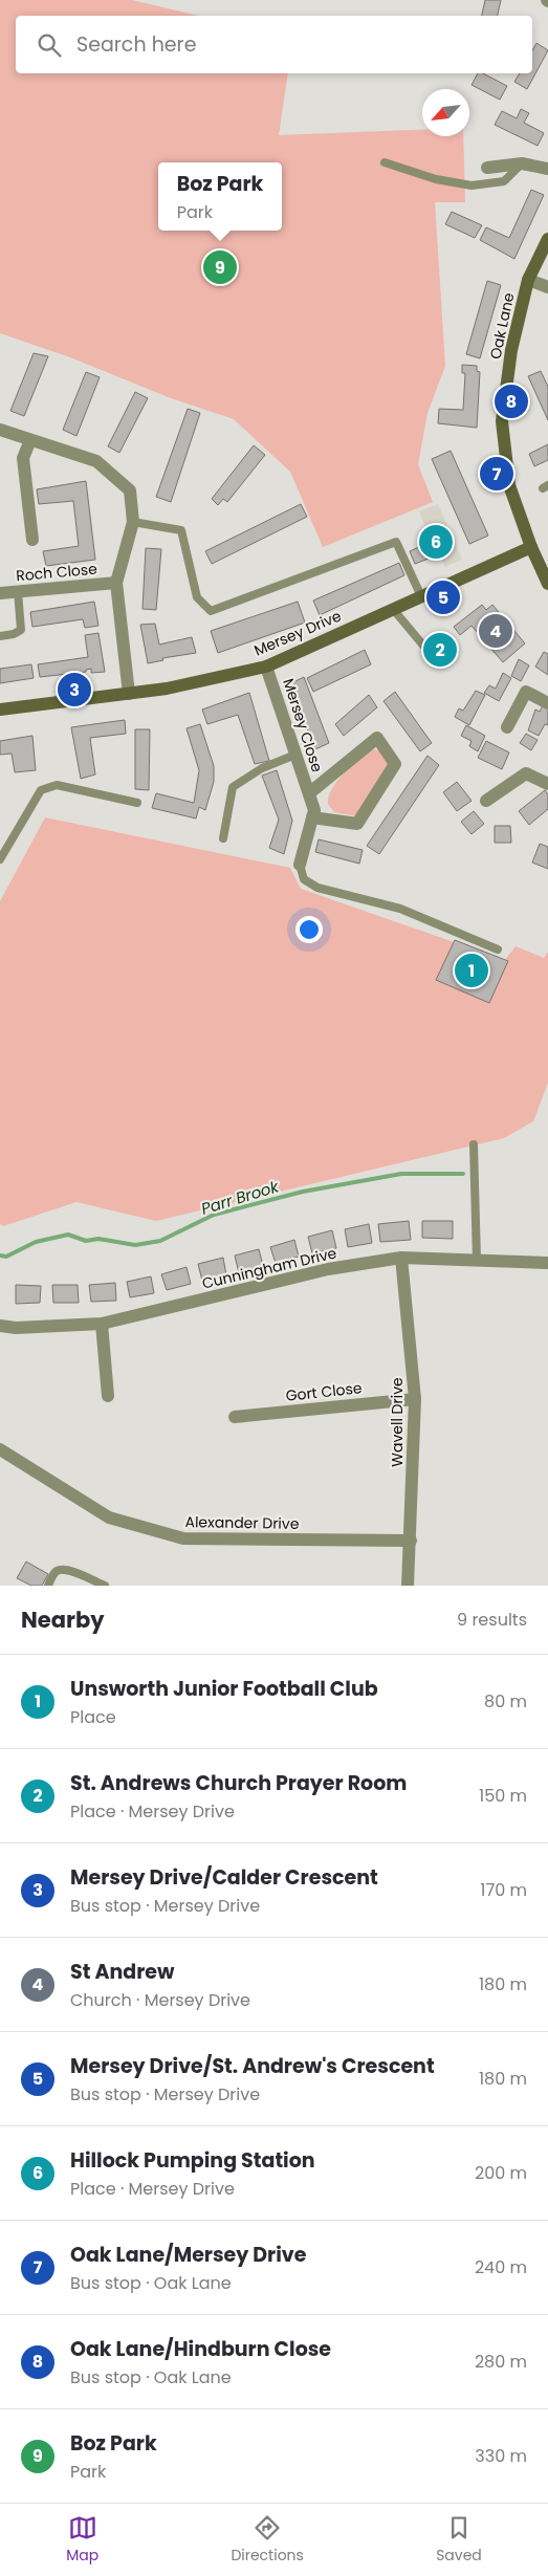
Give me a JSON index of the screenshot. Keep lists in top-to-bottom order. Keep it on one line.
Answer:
{"streets":{"street":["Oak Lane","Roch Close","Mersey Drive","Mersey Close","Cunningham Drive","Gort Close","Wavell Drive","Alexander Drive"]},"crossings":[["Oak Lane","Mersey Drive"],["Mersey Drive","Mersey Close"],["Cunningham Drive","Wavell Drive"],["Gort Close","Wavell Drive"],["Wavell Drive","Alexander Drive"]],"water":["Parr Brook"],"north":"bottom left","page":{"search":"Search here","popup":["Boz Park","Park"],"pins":["9","8","7","6","5","4","2","3","1"],"heading":["Nearby","9 results"],"list":[{"mark":"1","name":"Unsworth Junior Football Club","note":"Place","value":"80 m"},{"mark":"2","name":"St. Andrews Church Prayer Room","note":"Place · Mersey Drive","value":"150 m"},{"mark":"3","name":"Mersey Drive/Calder Crescent","note":"Bus stop · Mersey Drive","value":"170 m"},{"mark":"4","name":"St Andrew","note":"Church · Mersey Drive","value":"180 m"},{"mark":"5","name":"Mersey Drive/St. Andrew's Crescent","note":"Bus stop · Mersey Drive","value":"180 m"},{"mark":"6","name":"Hillock Pumping Station","note":"Place · Mersey Drive","value":"200 m"},{"mark":"7","name":"Oak Lane/Mersey Drive","note":"Bus stop · Oak Lane","value":"240 m"},{"mark":"8","name":"Oak Lane/Hindburn Close","note":"Bus stop · Oak Lane","value":"280 m"},{"mark":"9","name":"Boz Park","note":"Park","value":"330 m"}],"nav":["Map","Directions","Saved"]}}
